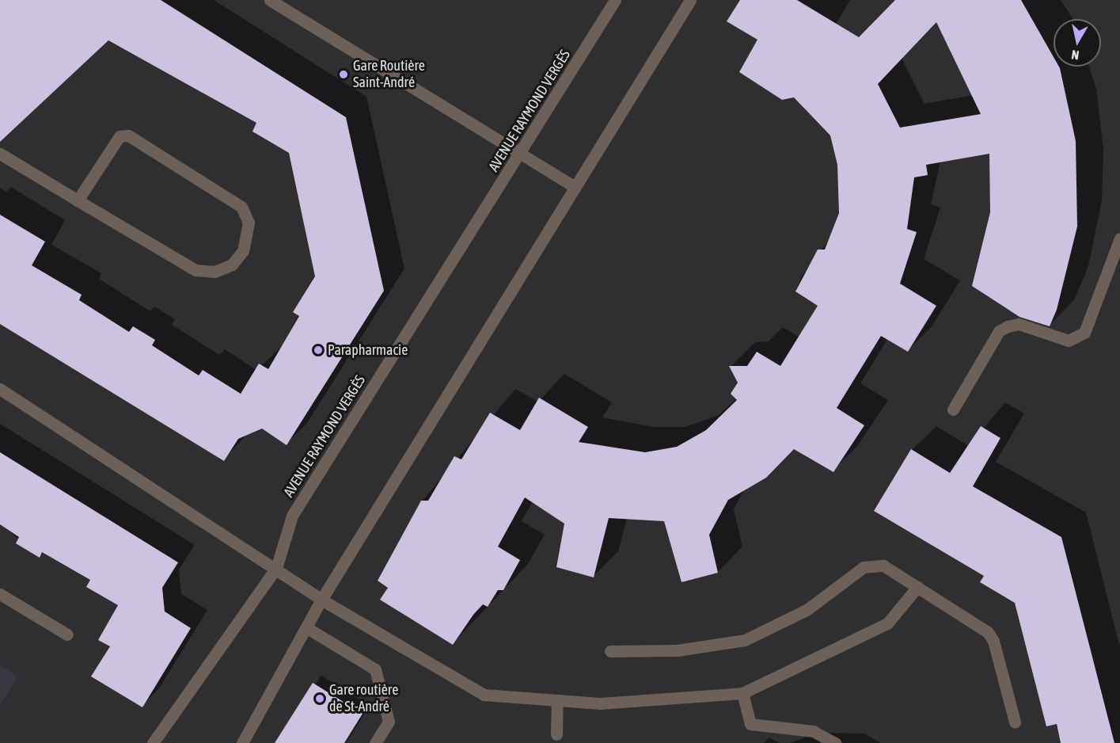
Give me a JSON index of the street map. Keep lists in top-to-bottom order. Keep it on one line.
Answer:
{"streets":{"street":["AVENUE RAYMOND VERGÈS"]},"places":["Gare Routière Saint-André","Parapharmacie","Gare routière de St-André"],"north":"bottom"}
